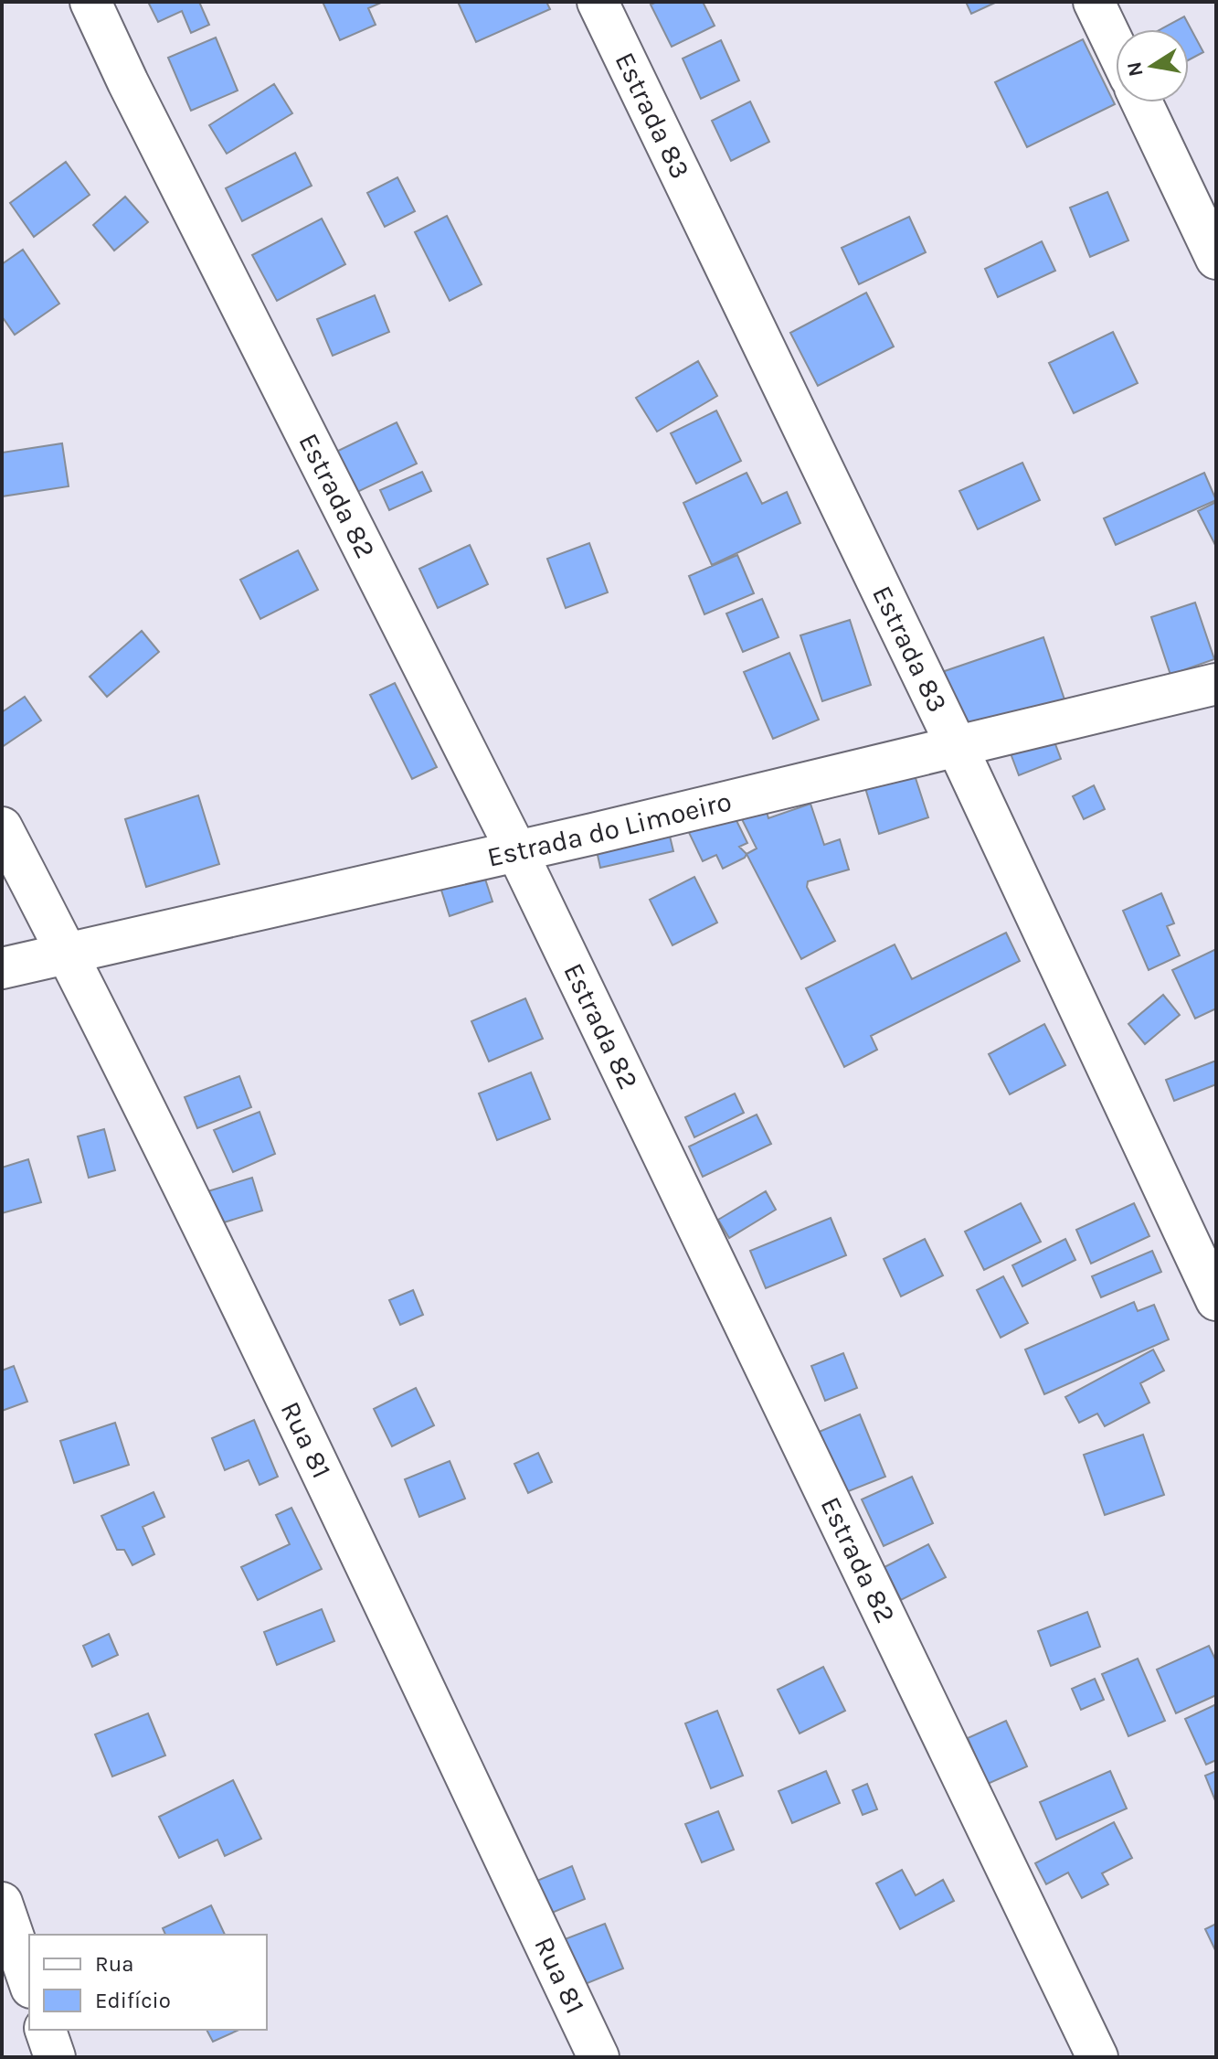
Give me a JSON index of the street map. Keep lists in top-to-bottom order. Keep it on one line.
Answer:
{"streets":{"street":["Estrada 83","Estrada 82","Estrada do Limoeiro","Rua 81"]},"crossings":[["Estrada 83","Estrada do Limoeiro"],["Estrada 82","Estrada do Limoeiro"],["Estrada do Limoeiro","Rua 81"]],"legend":["Rua","Edifício"],"north":"left"}
